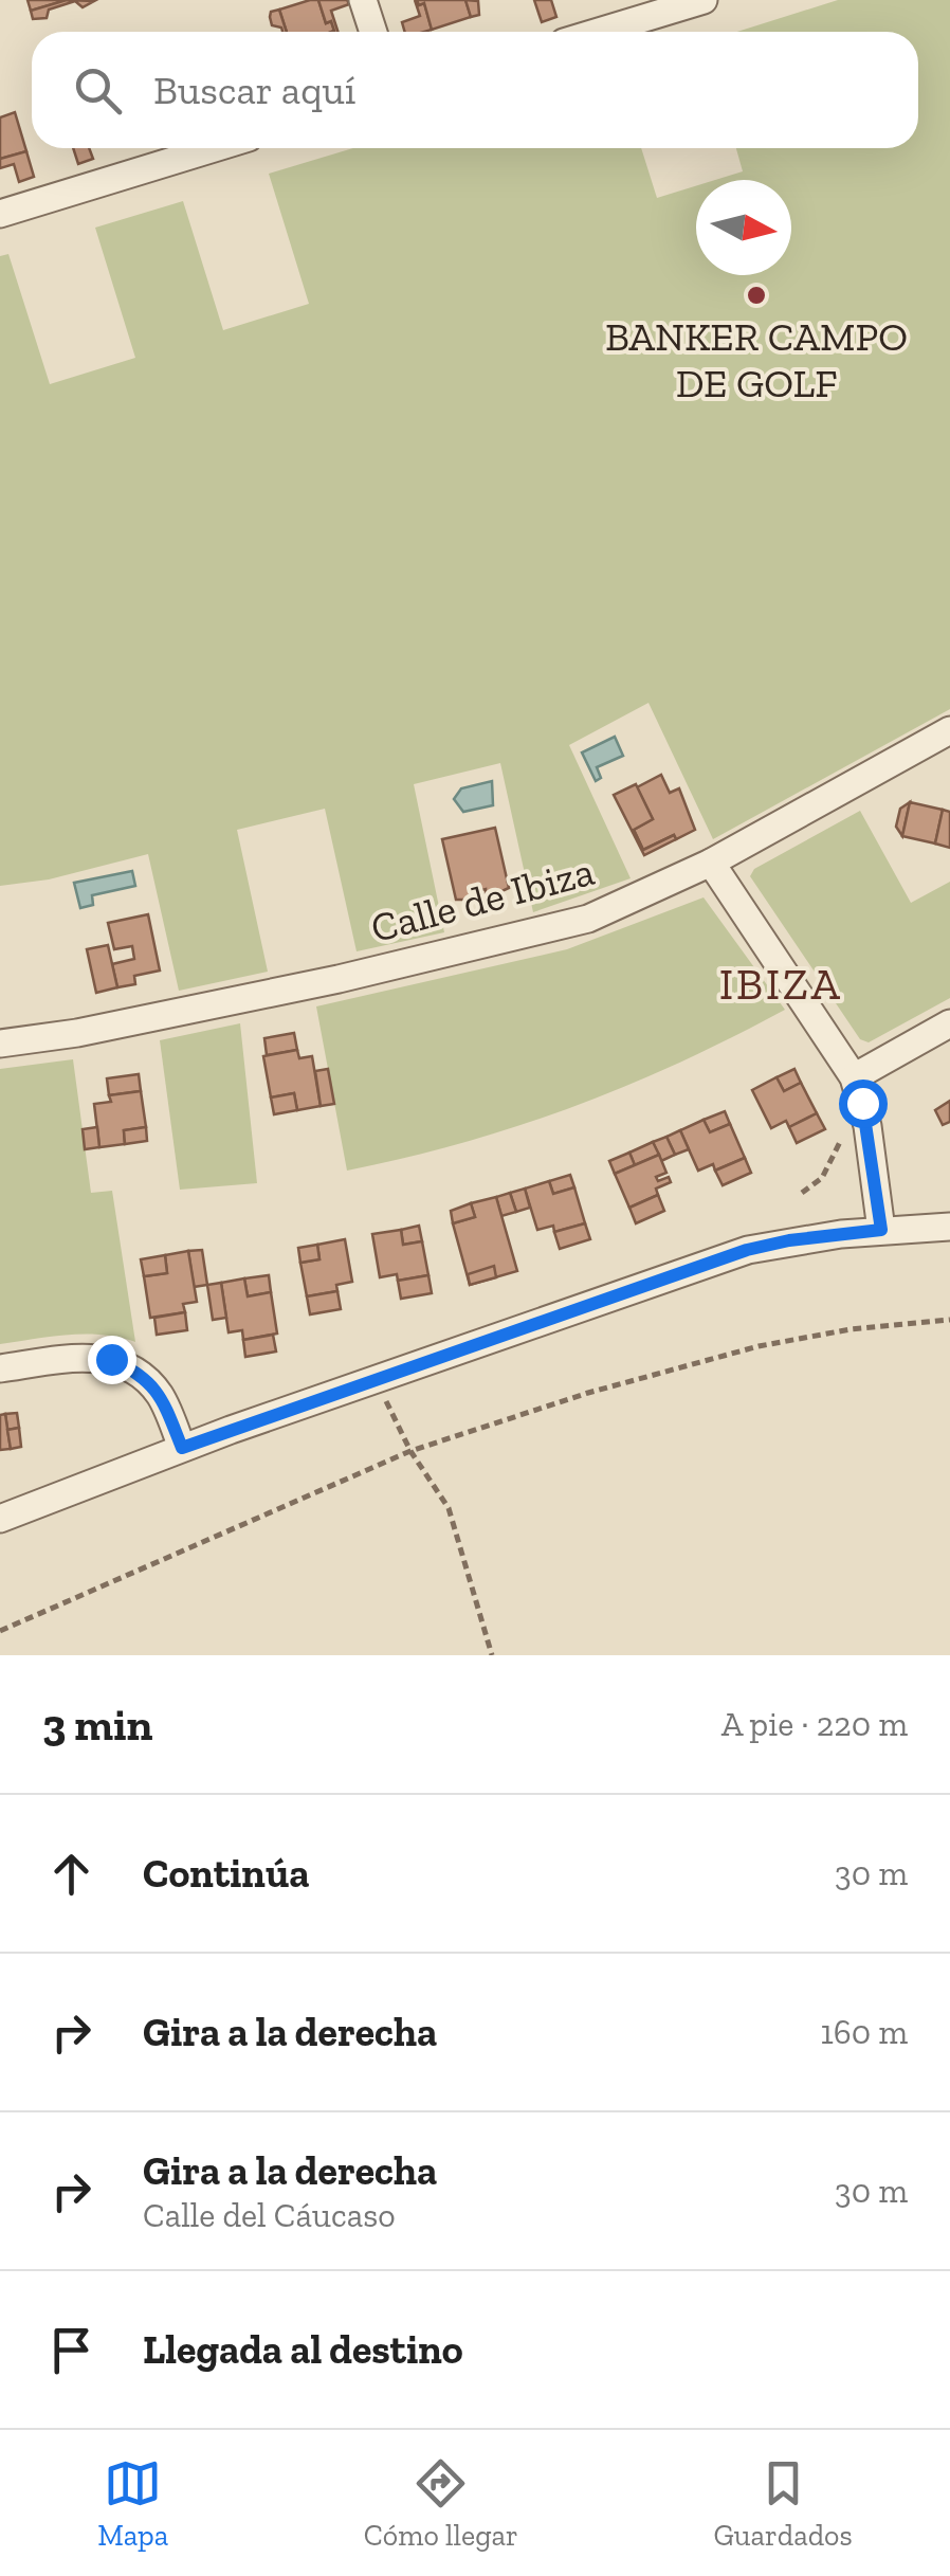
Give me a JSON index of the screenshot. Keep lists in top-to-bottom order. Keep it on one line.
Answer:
{"streets":{"street":["Calle de Ibiza"]},"districts":["IBIZA"],"places":["BANKER CAMPO DE GOLF"],"north":"right","page":{"search":"Buscar aquí","heading":["3 min","A pie · 220 m"],"list":[["Continúa","30 m"],["Gira a la derecha","160 m"],["Gira a la derecha","Calle del Cáucaso","30 m"],"Llegada al destino"],"nav":["Mapa","Cómo llegar","Guardados"]}}
